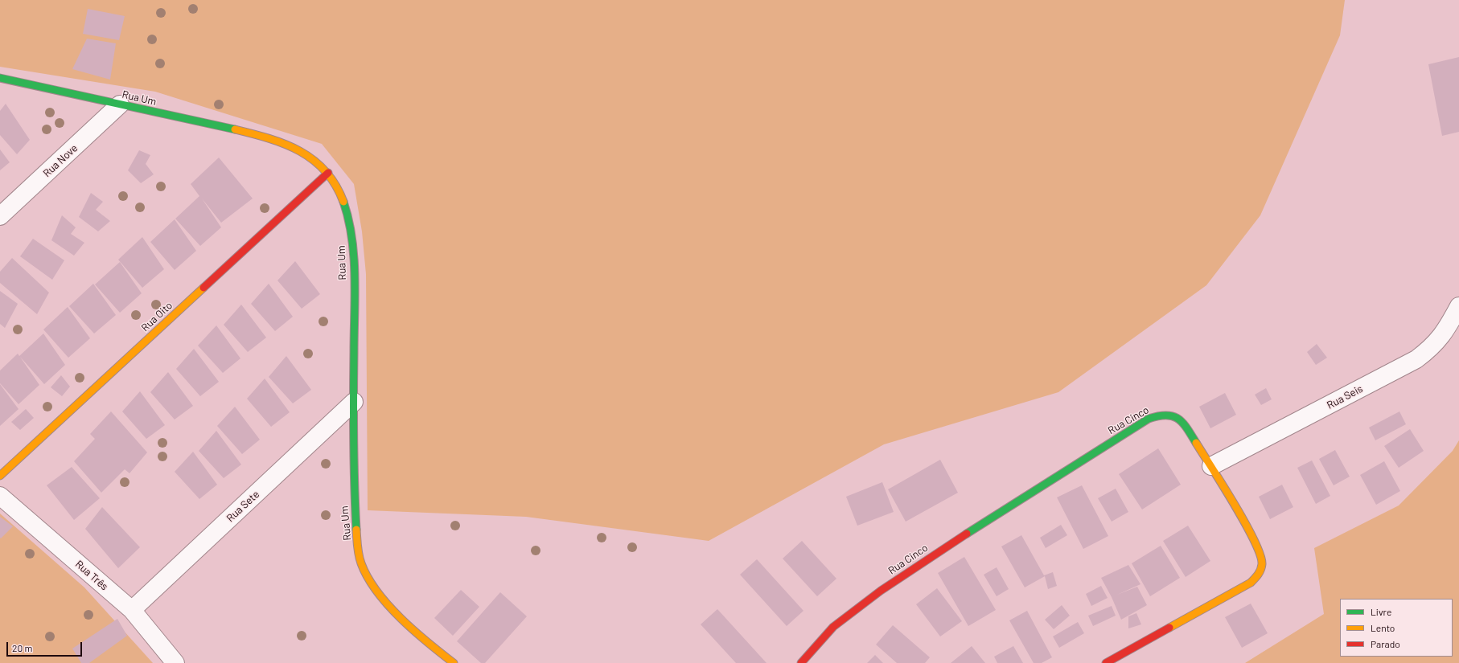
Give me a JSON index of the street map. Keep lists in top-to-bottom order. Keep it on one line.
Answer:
{"streets":{"street":["Rua Um","Rua Nove","Rua Oito","Rua Seis","Rua Cinco","Rua Sete","Rua Três"]},"crossings":[["Rua Um","Rua Nove"],["Rua Um","Rua Oito"],["Rua Um","Rua Sete"],["Rua Seis","Rua Cinco"],["Rua Sete","Rua Três"]],"legend":["Livre","Lento","Parado"],"scale_bar":"20 m"}
